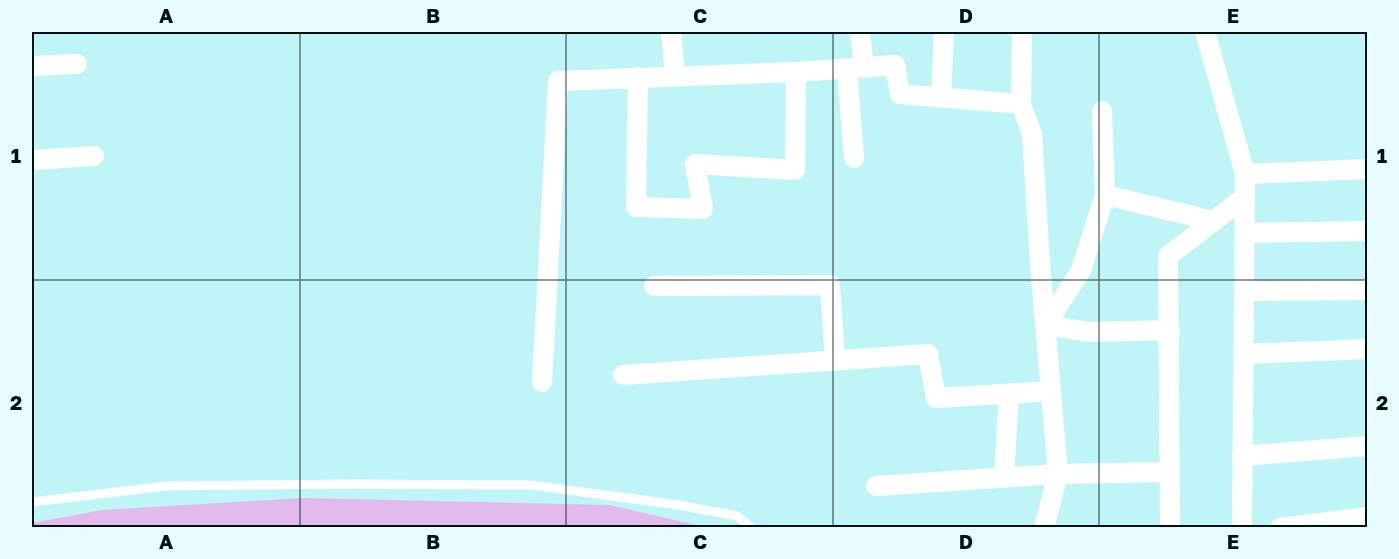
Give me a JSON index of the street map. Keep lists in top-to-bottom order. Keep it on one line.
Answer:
{"grid":{"columns":["A","B","C","D","E"],"rows":["1","2"]}}
